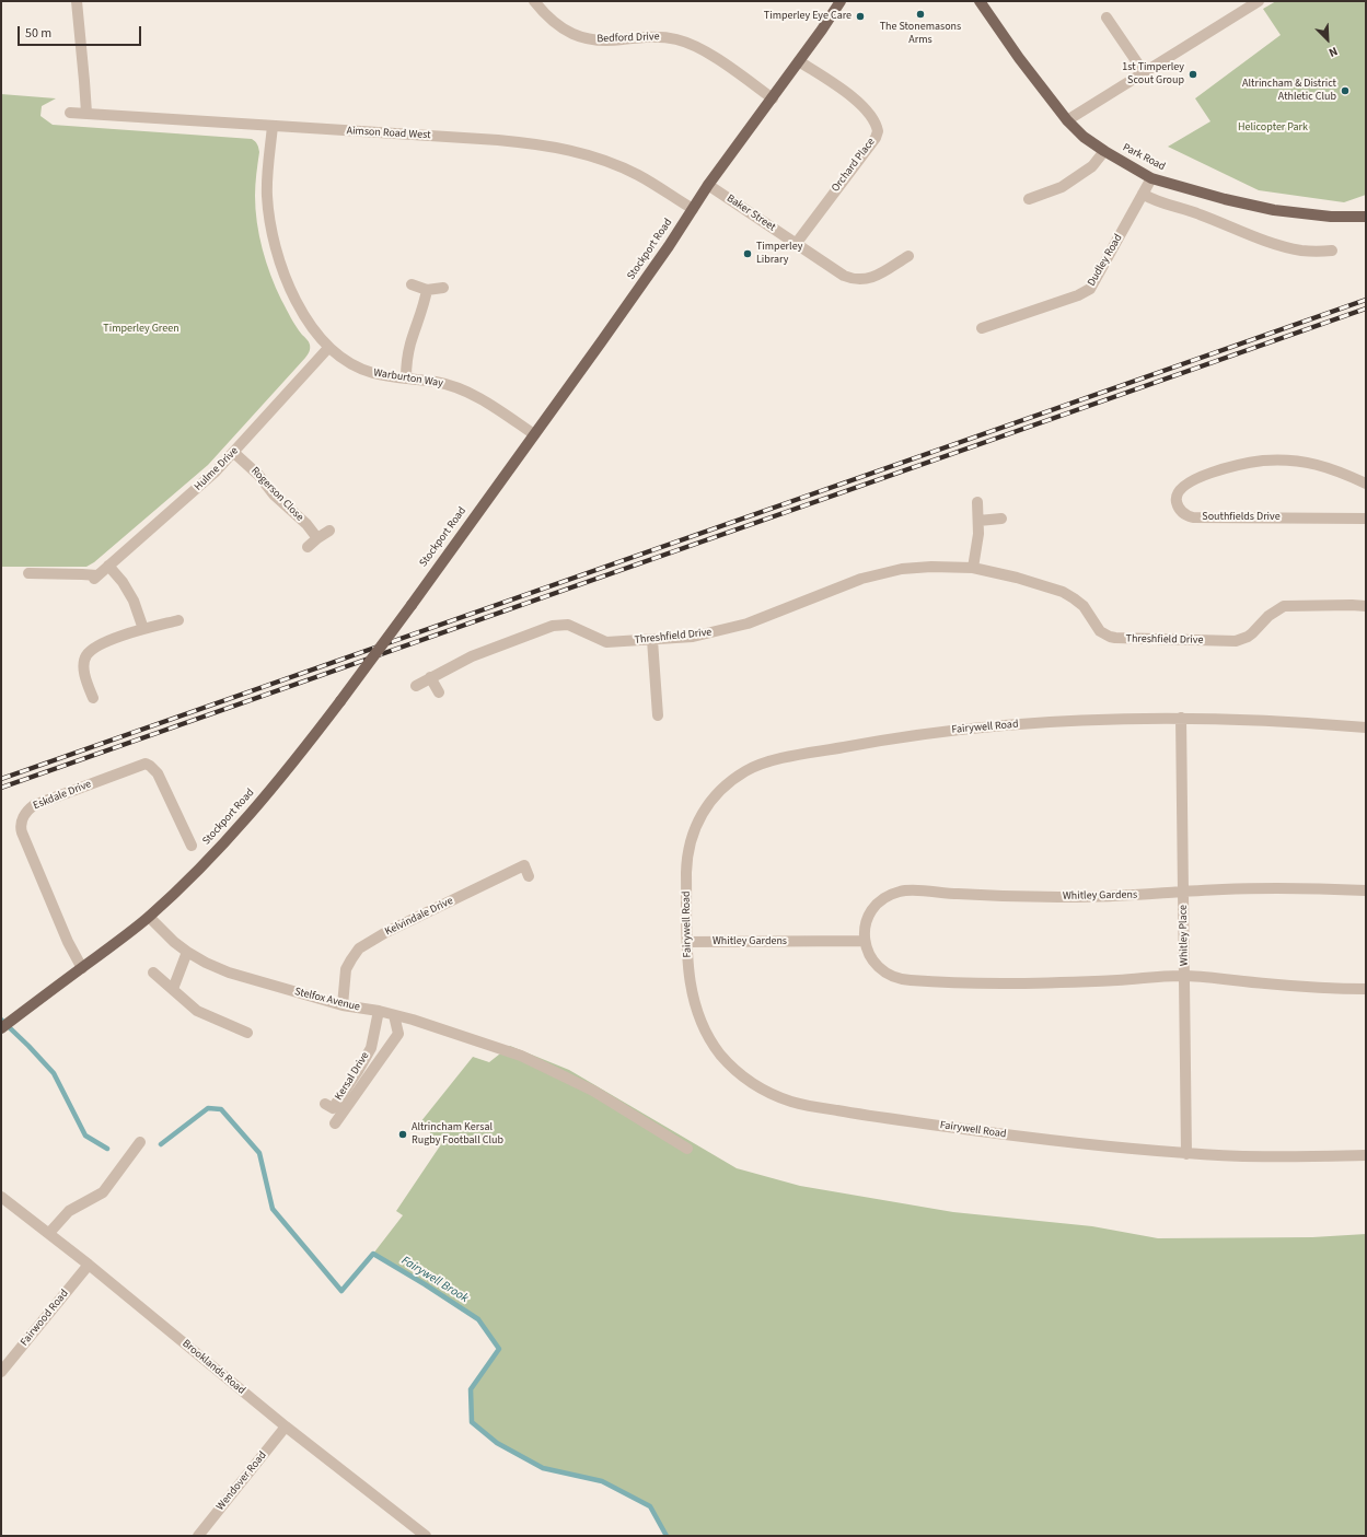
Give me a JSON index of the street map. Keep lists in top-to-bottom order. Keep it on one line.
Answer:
{"streets":{"main road":["Park Road","Stockport Road"],"street":["Bedford Drive","Aimson Road West","Orchard Place","Baker Street","Dudley Road","Warburton Way","Hulme Drive","Rogerson Close","Southfields Drive","Threshfield Drive","Fairywell Road","Eskdale Drive","Whitley Gardens","Kelvindale Drive","Whitley Place","Stelfox Avenue","Kersal Drive","Fairwood Road","Brooklands Road","Wendover Road"]},"crossings":[["Bedford Drive","Stockport Road"],["Aimson Road West","Stockport Road"],["Aimson Road West","Warburton Way"],["Park Road","Dudley Road"],["Orchard Place","Baker Street"],["Orchard Place","Stockport Road"],["Baker Street","Stockport Road"],["Stockport Road","Warburton Way"],["Stockport Road","Eskdale Drive"],["Stockport Road","Stelfox Avenue"],["Warburton Way","Hulme Drive"],["Hulme Drive","Rogerson Close"],["Fairywell Road","Whitley Gardens"],["Fairywell Road","Whitley Place"],["Whitley Gardens","Whitley Place"],["Kelvindale Drive","Stelfox Avenue"],["Stelfox Avenue","Kersal Drive"],["Fairwood Road","Brooklands Road"],["Brooklands Road","Wendover Road"]],"water":["Fairywell Brook"],"parks":["Helicopter Park","Timperley Green"],"places":["The Stonemasons Arms","Timperley Eye Care","1st Timperley Scout Group","Altrincham & District Athletic Club","Timperley Library","Altrincham Kersal Rugby Football Club"],"scale_bar":"50 m","north":"bottom right"}
